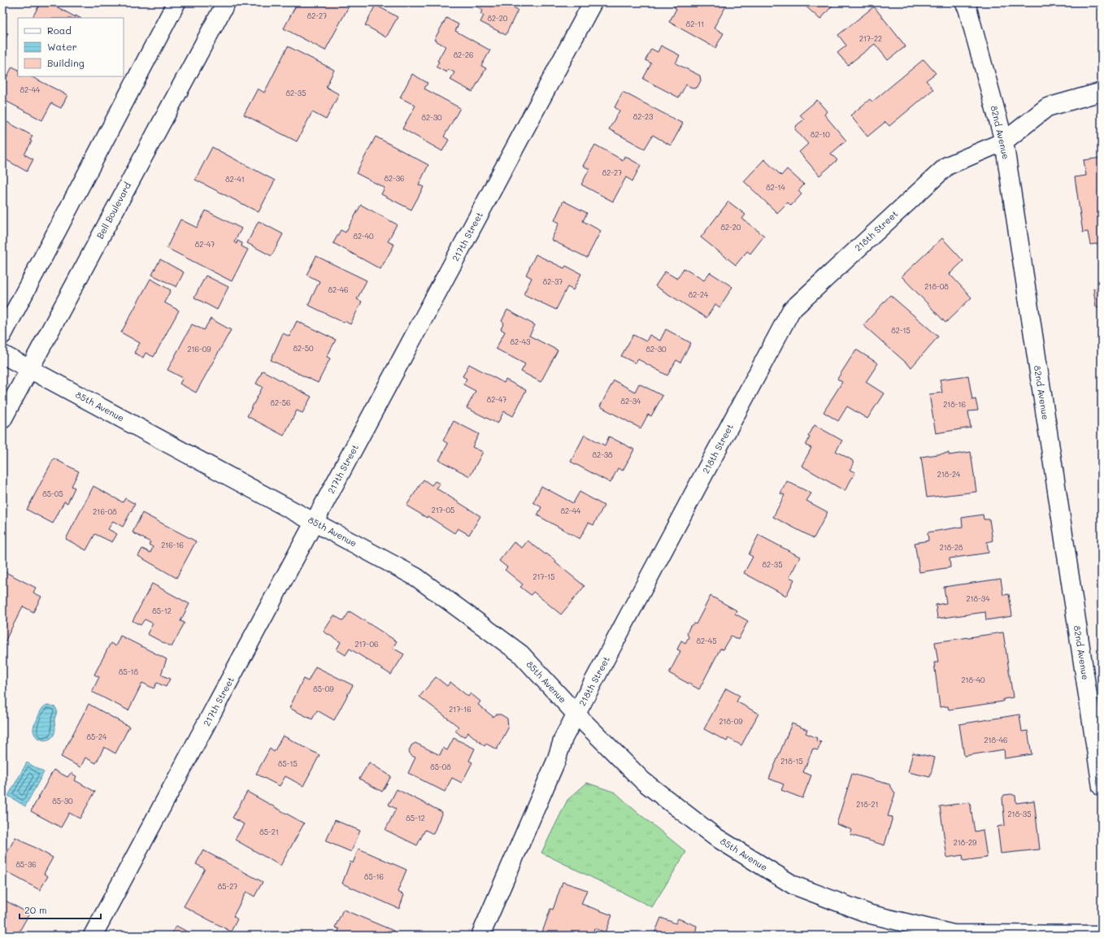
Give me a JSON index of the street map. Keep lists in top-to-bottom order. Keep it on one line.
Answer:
{"streets":{"street":["82nd Avenue","Bell Boulevard","218th Street","217th Street","85th Avenue"]},"crossings":[["82nd Avenue","218th Street"],["Bell Boulevard","85th Avenue"],["218th Street","85th Avenue"],["217th Street","85th Avenue"]],"house_numbers":["82-27","82-20","82-11","217-22","82-26","82-44","82-35","82-23","82-30","82-10","82-27","82-36","82-41","82-14","82-20","82-40","82-47","82-37","218-08","82-46","82-24","82-15","82-43","82-50","216-09","82-30","82-47","82-34","82-56","218-16","82-38","218-24","85-05","217-05","82-44","216-08","216-16","218-28","82-35","217-15","218-34","85-12","82-45","217-06","85-18","218-40","85-09","217-16","218-09","85-24","218-46","218-15","85-15","85-08","85-30","218-21","218-35","85-12","85-21","218-29","85-36","85-16","85-27"],"legend":["Road","Water","Building"],"scale_bar":"20 m"}
